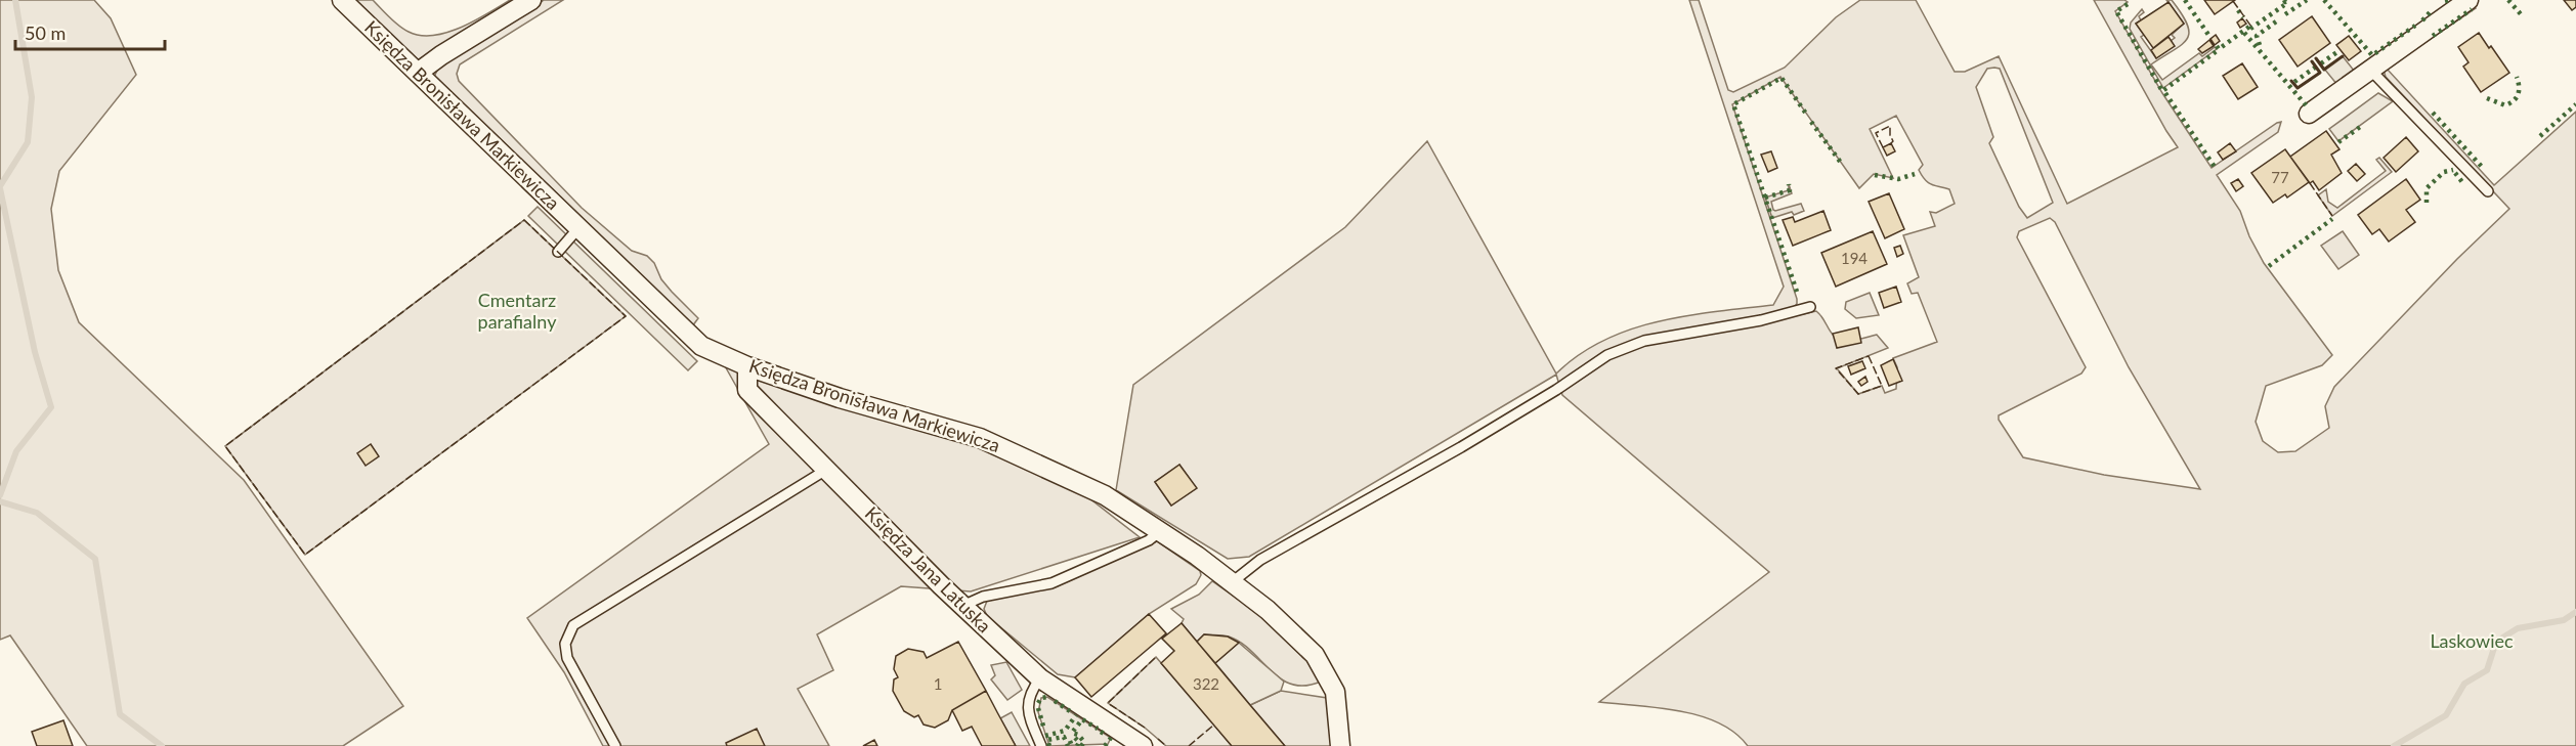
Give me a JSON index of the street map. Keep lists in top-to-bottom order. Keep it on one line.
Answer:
{"streets":{"street":["Księdza Bronisława Markiewicza","Księdza Jana Latuska"]},"crossings":[["Księdza Bronisława Markiewicza","Księdza Jana Latuska"]],"parks":["Cmentarz parafialny","Laskowiec"],"house_numbers":["77","194","1","322"],"scale_bar":"50 m"}
